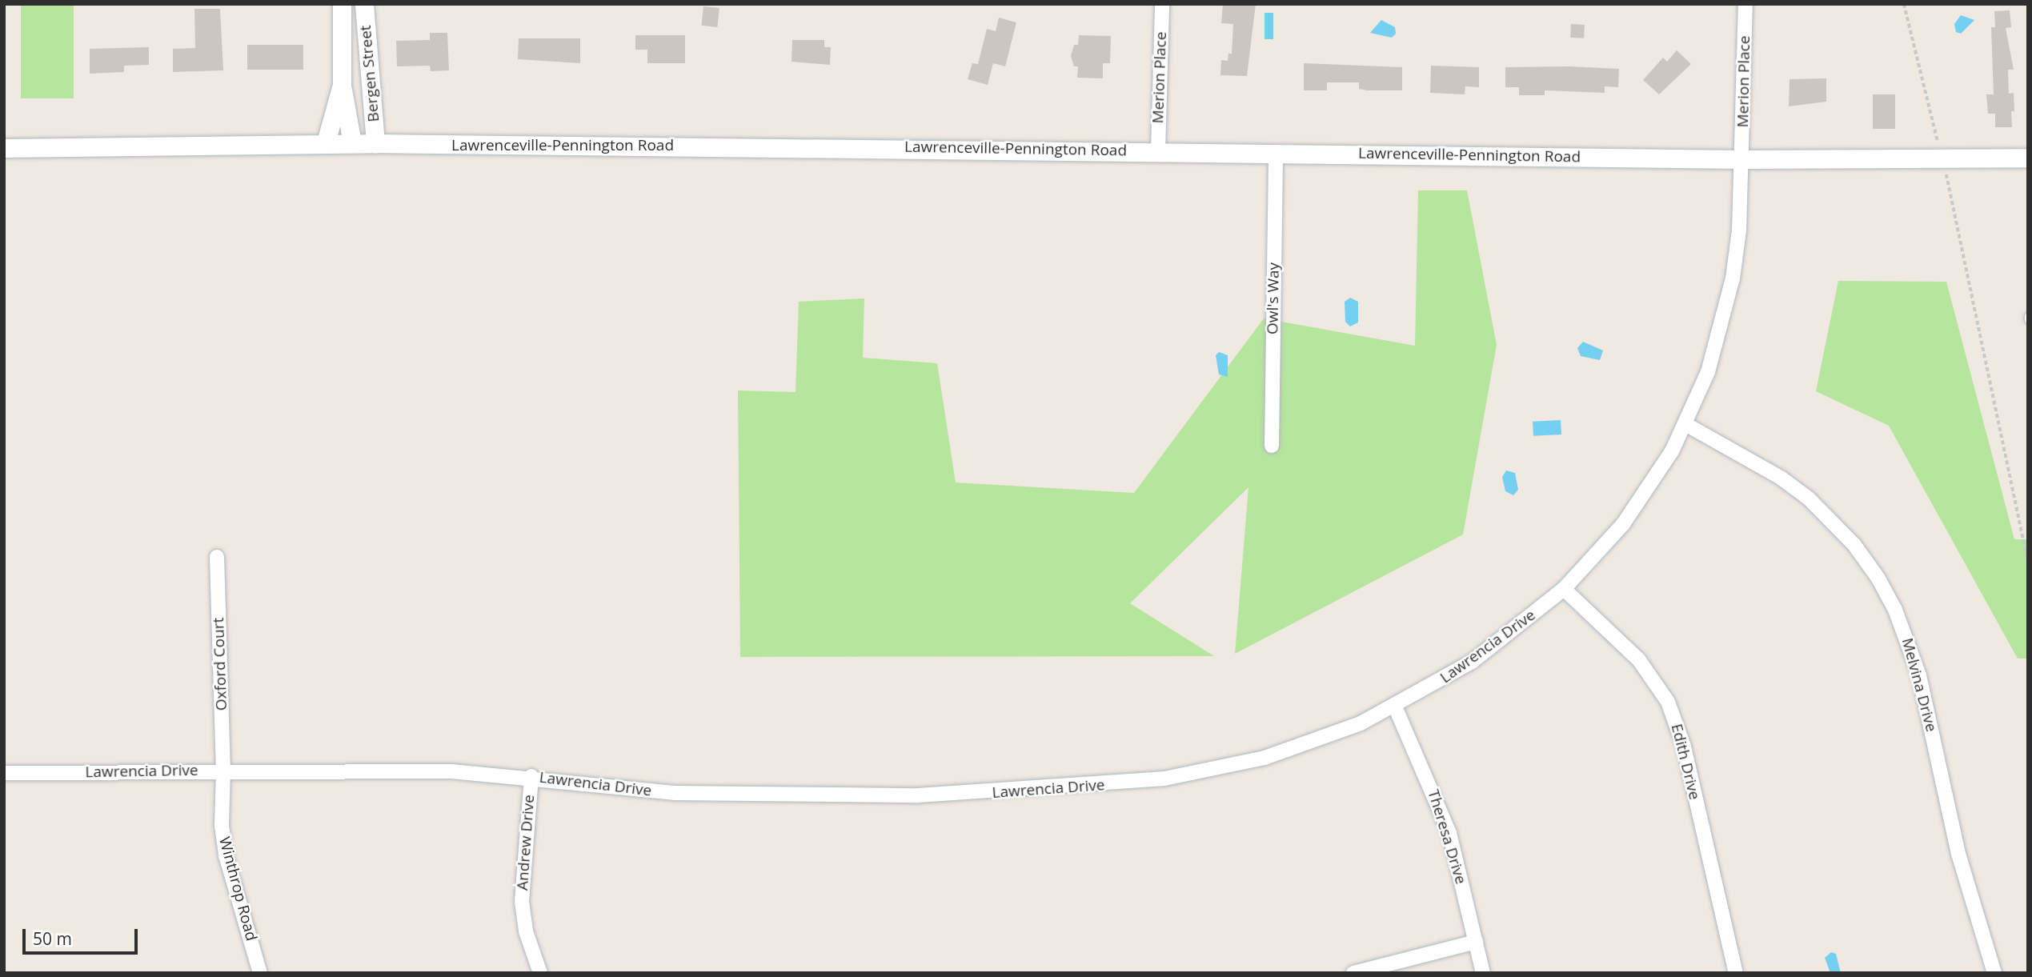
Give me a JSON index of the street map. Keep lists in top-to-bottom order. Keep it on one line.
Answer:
{"streets":{"street":["Bergen Street","Merion Place","Lawrenceville-Pennington Road","Owl's Way","Lawrencia Drive","Oxford Court","Melvina Drive","Edith Drive","Theresa Drive","Andrew Drive","Winthrop Road"]},"crossings":[["Bergen Street","Lawrenceville-Pennington Road"],["Merion Place","Lawrenceville-Pennington Road"],["Merion Place","Lawrencia Drive"],["Lawrenceville-Pennington Road","Owl's Way"],["Lawrenceville-Pennington Road","Lawrencia Drive"],["Lawrencia Drive","Oxford Court"],["Lawrencia Drive","Melvina Drive"],["Lawrencia Drive","Edith Drive"],["Lawrencia Drive","Theresa Drive"],["Lawrencia Drive","Andrew Drive"],["Lawrencia Drive","Winthrop Road"],["Oxford Court","Winthrop Road"]],"scale_bar":"50 m"}
